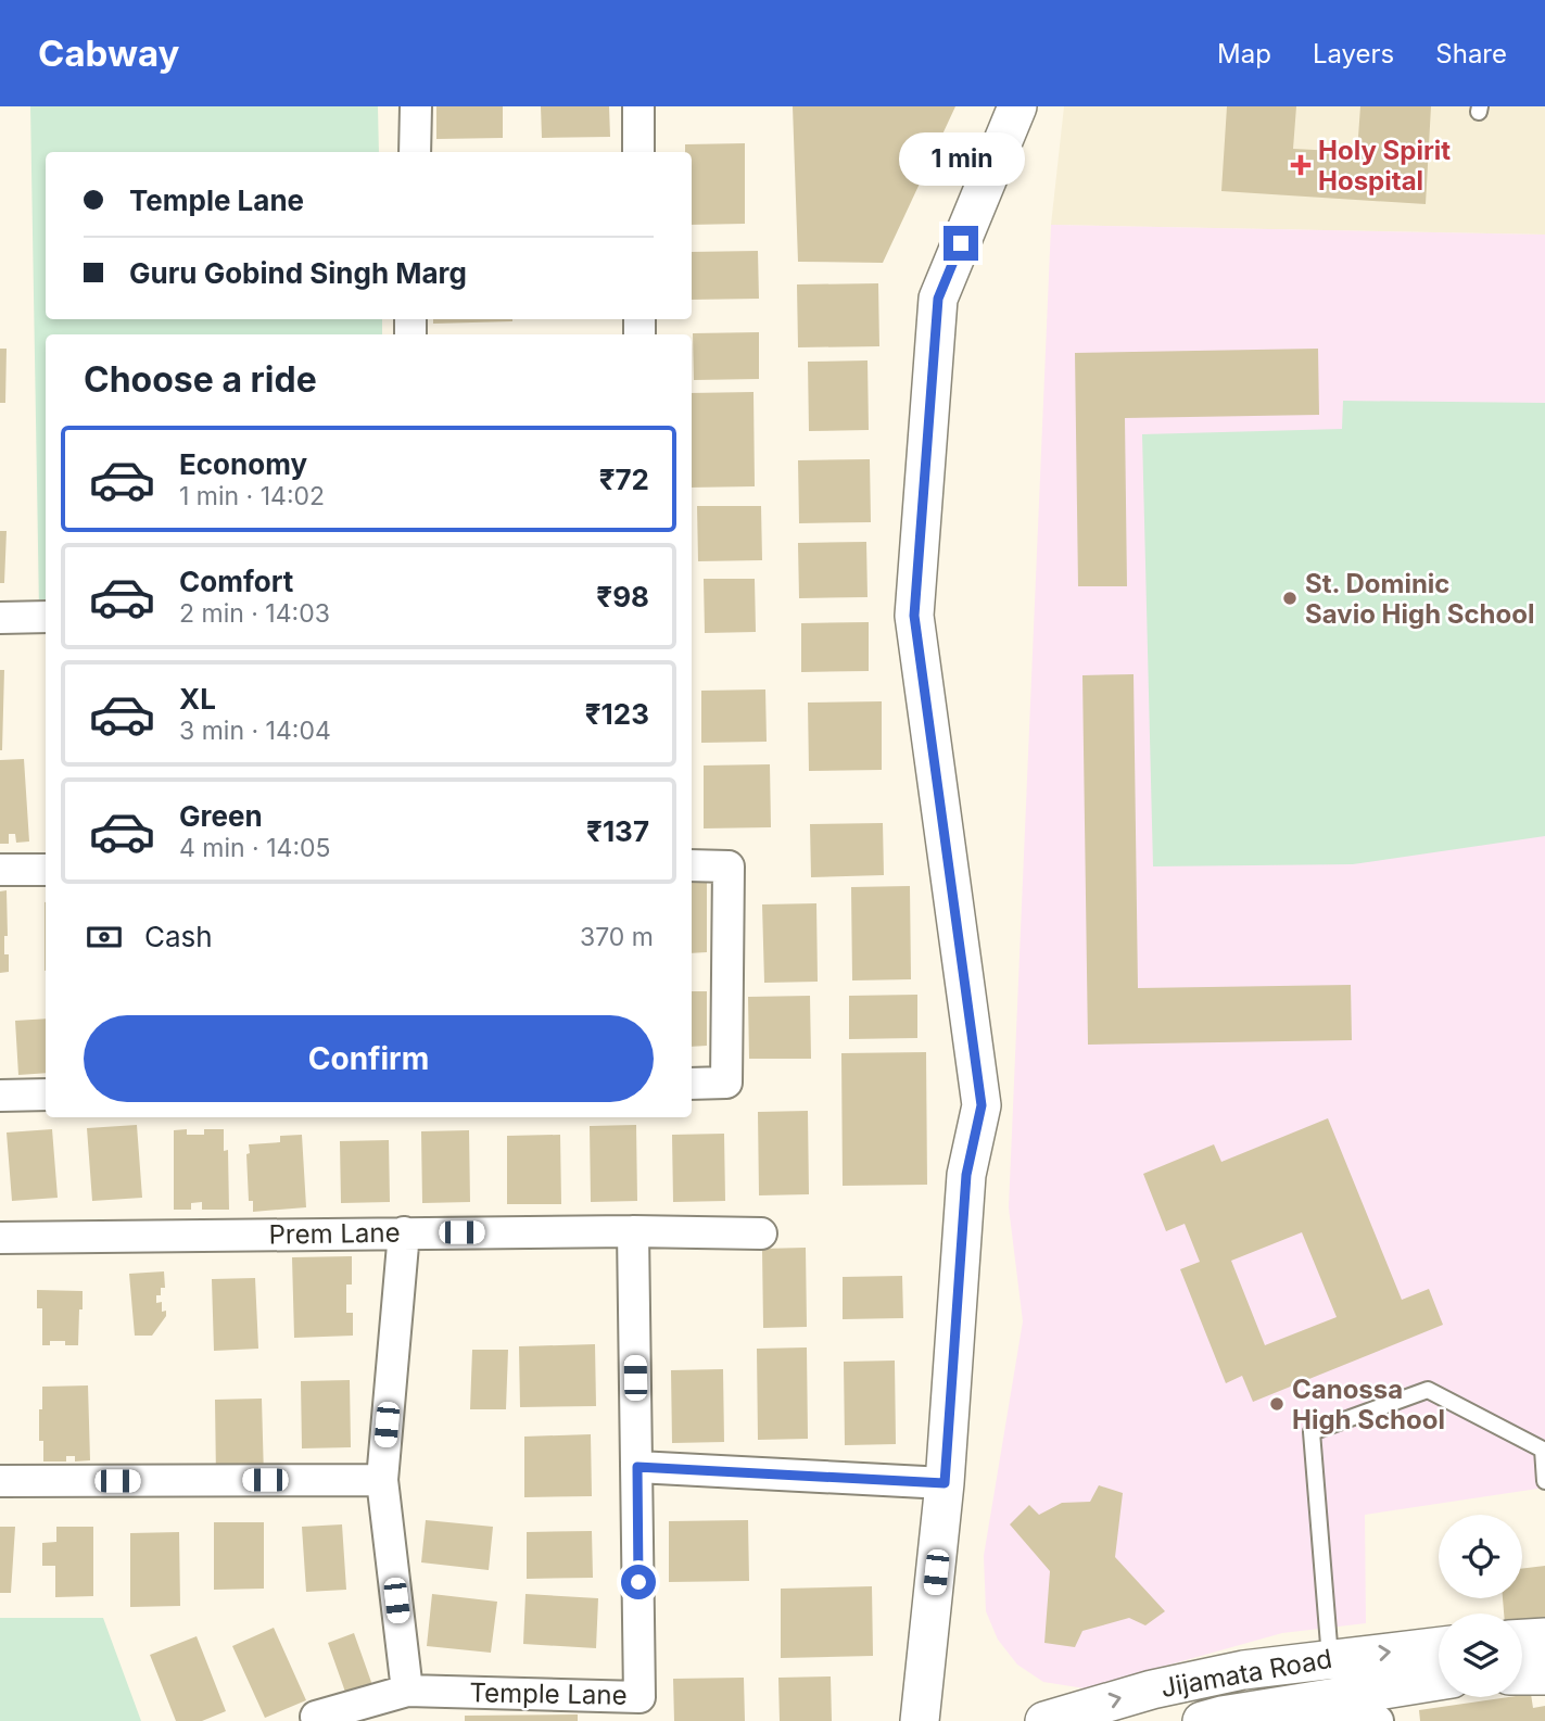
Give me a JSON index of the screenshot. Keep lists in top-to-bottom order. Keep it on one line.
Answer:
{"streets":{"street":["Prem Lane","Jijamata Road","Temple Lane"]},"crossings":[["Prem Lane","Temple Lane"]],"places":{"health":["Holy Spirit Hospital"],"other":["St. Dominic Savio High School","Canossa High School"]},"page":{"header":"Cabway","nav":["Map","Layers","Share"],"bubble":"1 min","banner":["Temple Lane","Guru Gobind Singh Marg"],"heading":"Choose a ride","list":[{"name":"Economy","note":"1 min · 14:02","value":"₹72"},{"name":"Comfort","note":"2 min · 14:03","value":"₹98"},{"name":"XL","note":"3 min · 14:04","value":"₹123"},{"name":"Green","note":"4 min · 14:05","value":"₹137"}],"pay":["Cash","370 m"],"buttons":"Confirm"}}
